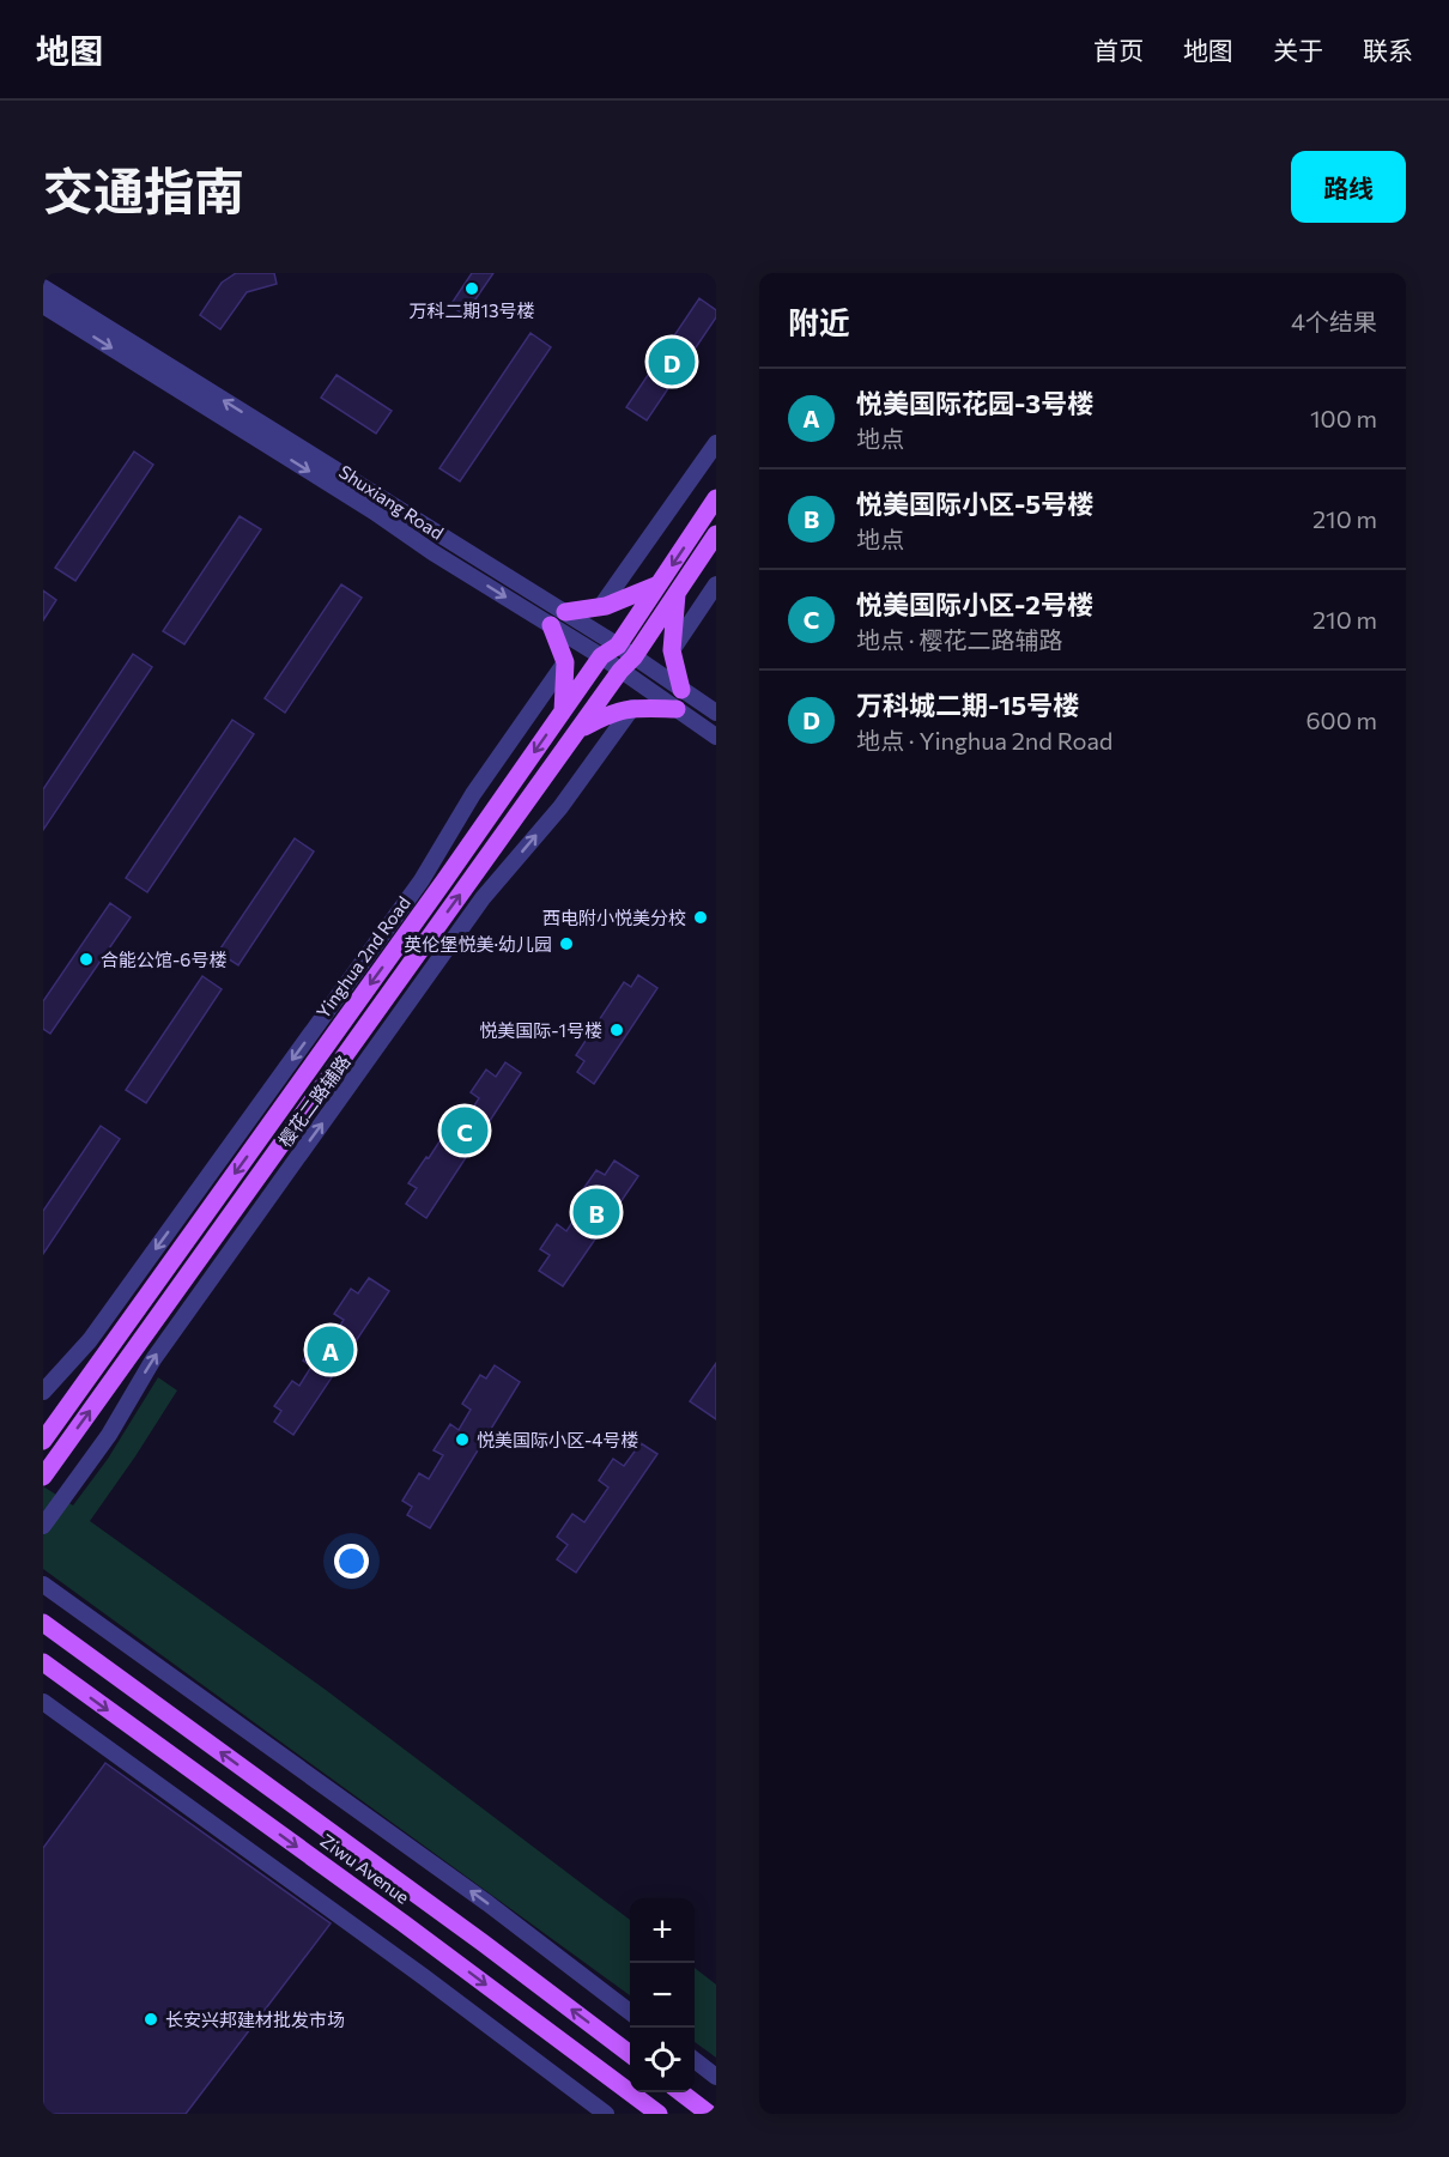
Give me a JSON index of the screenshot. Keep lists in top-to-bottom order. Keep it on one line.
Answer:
{"streets":{"main road":["Yinghua 2nd Road","Ziwu Avenue"],"street":["Shuxiang Road","樱花二路辅路"]},"crossings":[["Shuxiang Road","Yinghua 2nd Road"]],"places":["万科二期13号楼","西电附小悦美分校","英伦堡悦美·幼儿园","合能公馆-6号楼","悦美国际-1号楼","悦美国际小区-4号楼","长安兴邦建材批发市场"],"page":{"header":"地图","nav":["首页","地图","关于","联系"],"title":"交通指南","buttons":"路线","heading":["附近","4个结果"],"pins":["D","C","B","A"],"list":[{"mark":"A","name":"悦美国际花园-3号楼","note":"地点","value":"100 m"},{"mark":"B","name":"悦美国际小区-5号楼","note":"地点","value":"210 m"},{"mark":"C","name":"悦美国际小区-2号楼","note":"地点 · 樱花二路辅路","value":"210 m"},{"mark":"D","name":"万科城二期-15号楼","note":"地点 · Yinghua 2nd Road","value":"600 m"}],"map_buttons":["+","−"]}}
